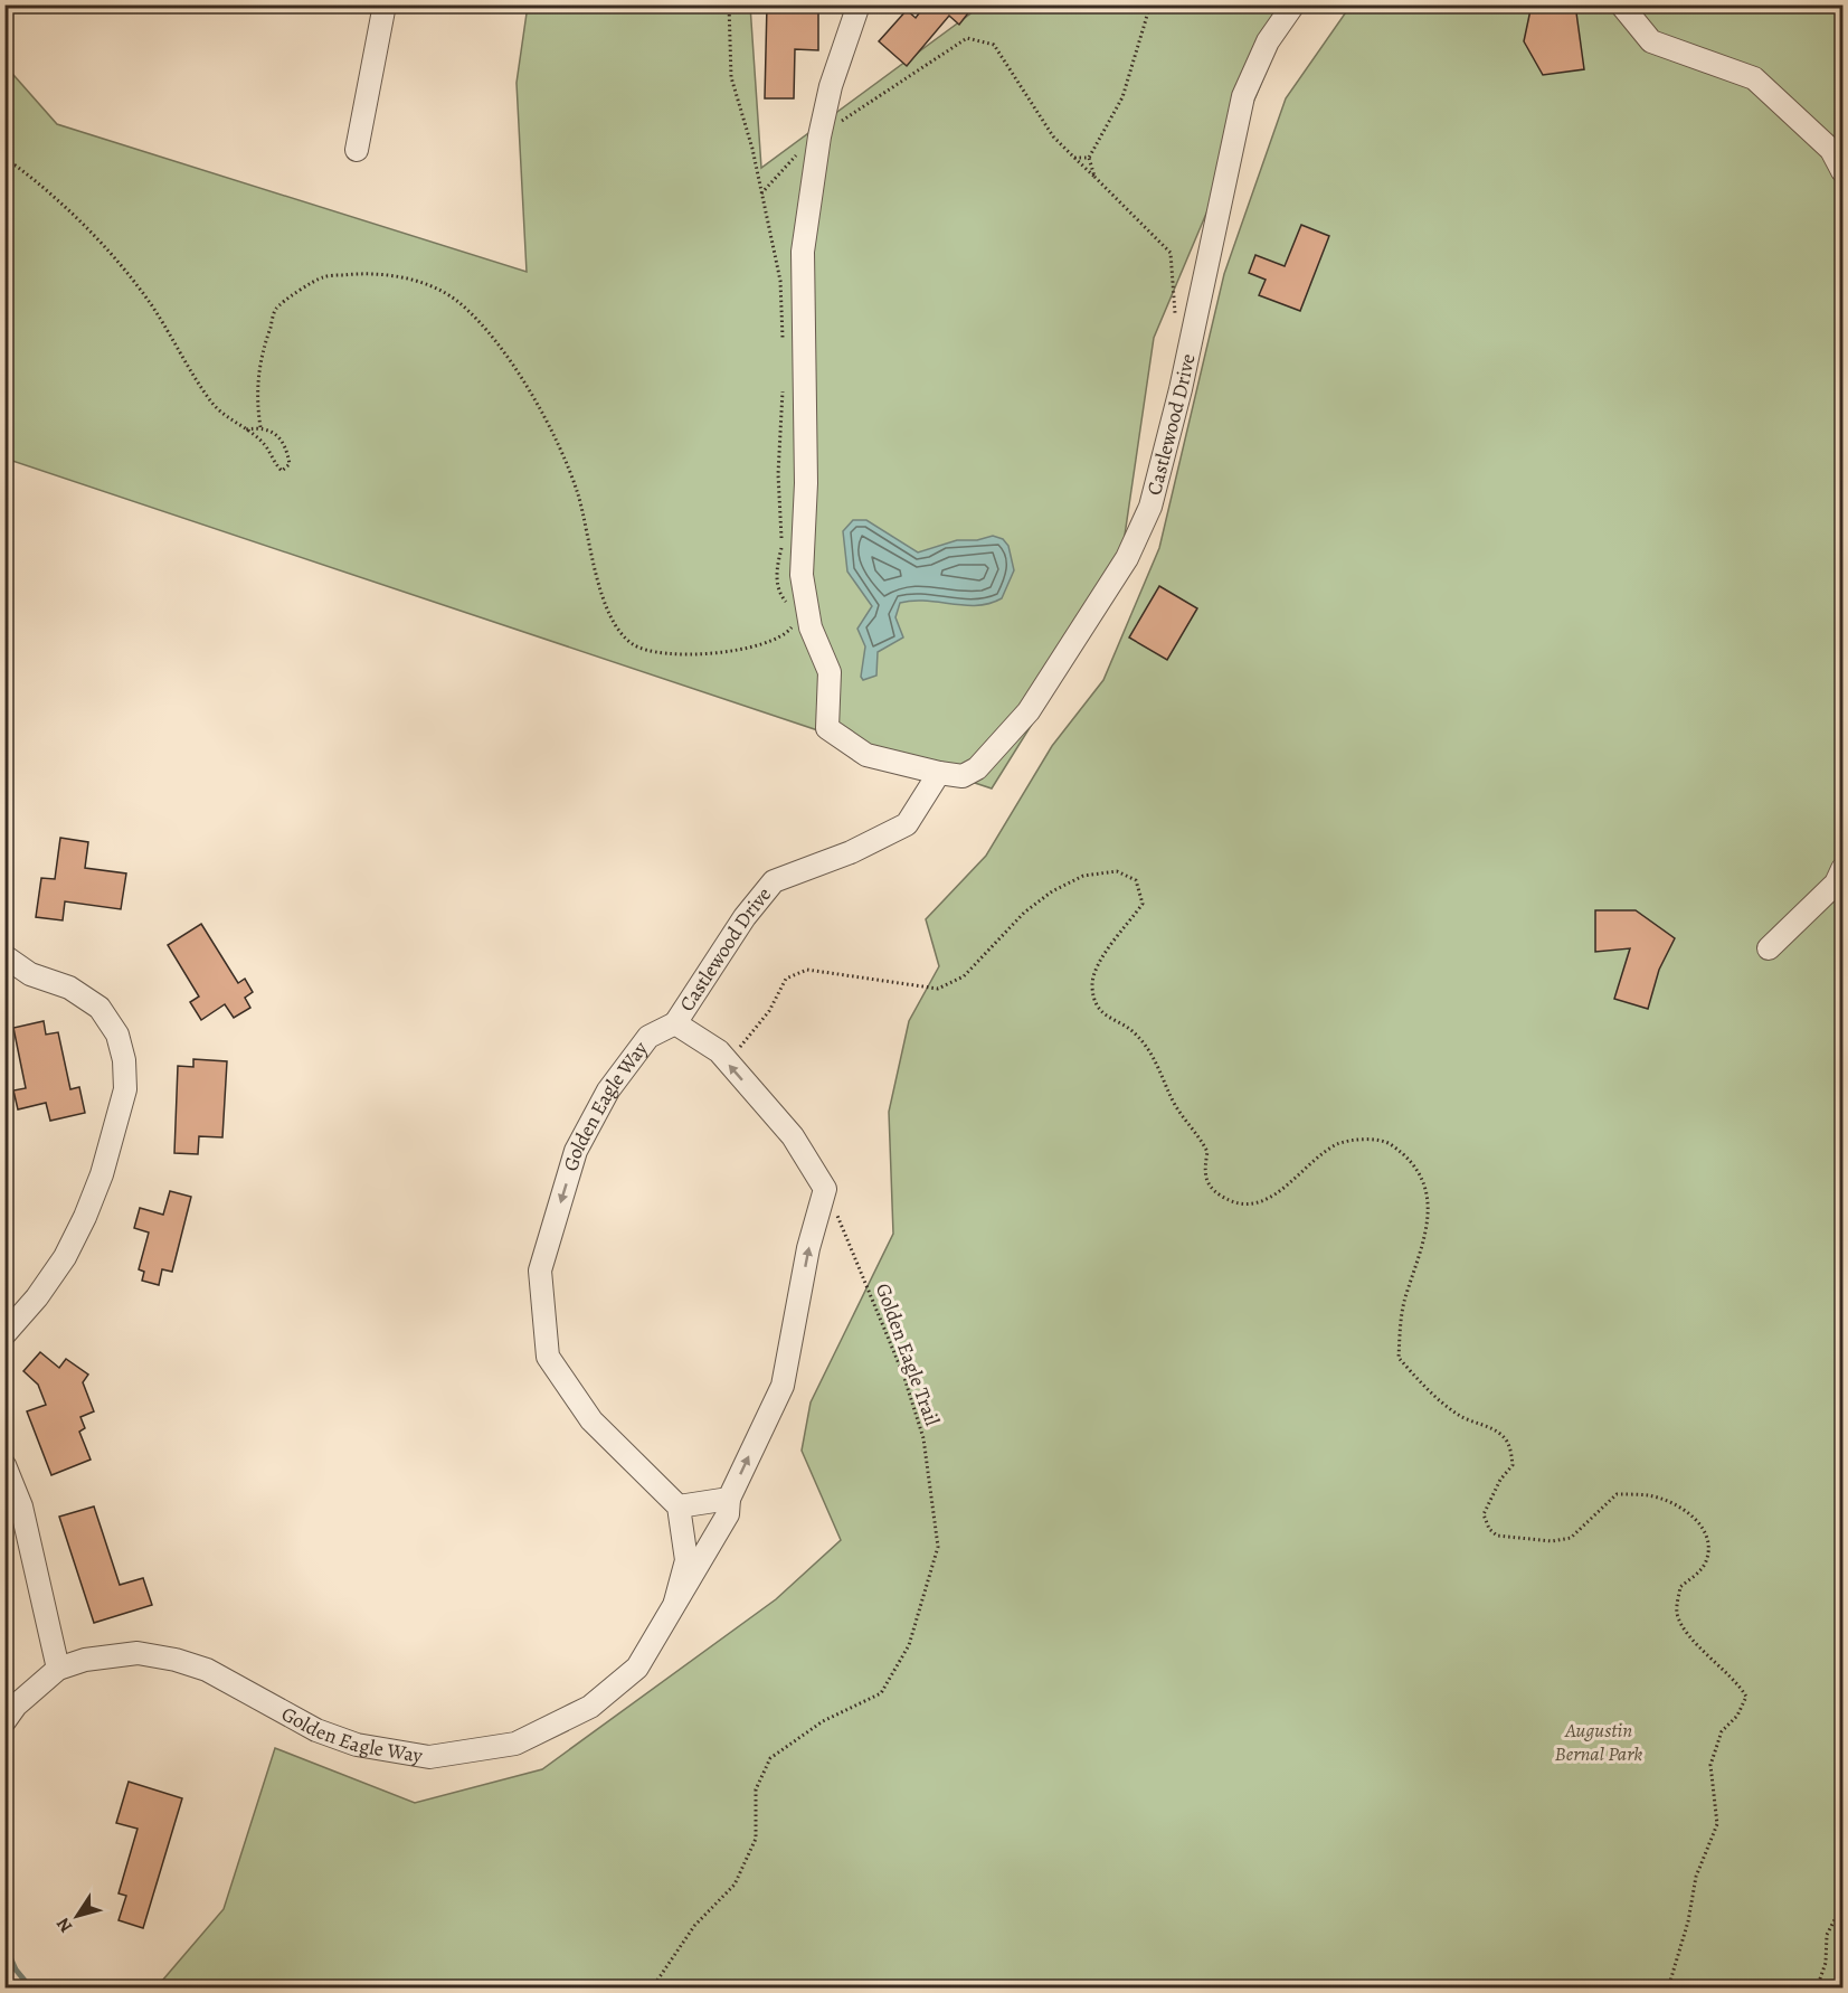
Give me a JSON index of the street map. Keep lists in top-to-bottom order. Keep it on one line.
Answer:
{"streets":{"street":["Castlewood Drive","Golden Eagle Way"],"path":["Golden Eagle Trail"]},"crossings":[["Castlewood Drive","Golden Eagle Way"],["Golden Eagle Way","Golden Eagle Trail"]],"parks":["Augustin Bernal Park"],"north":"bottom left"}
